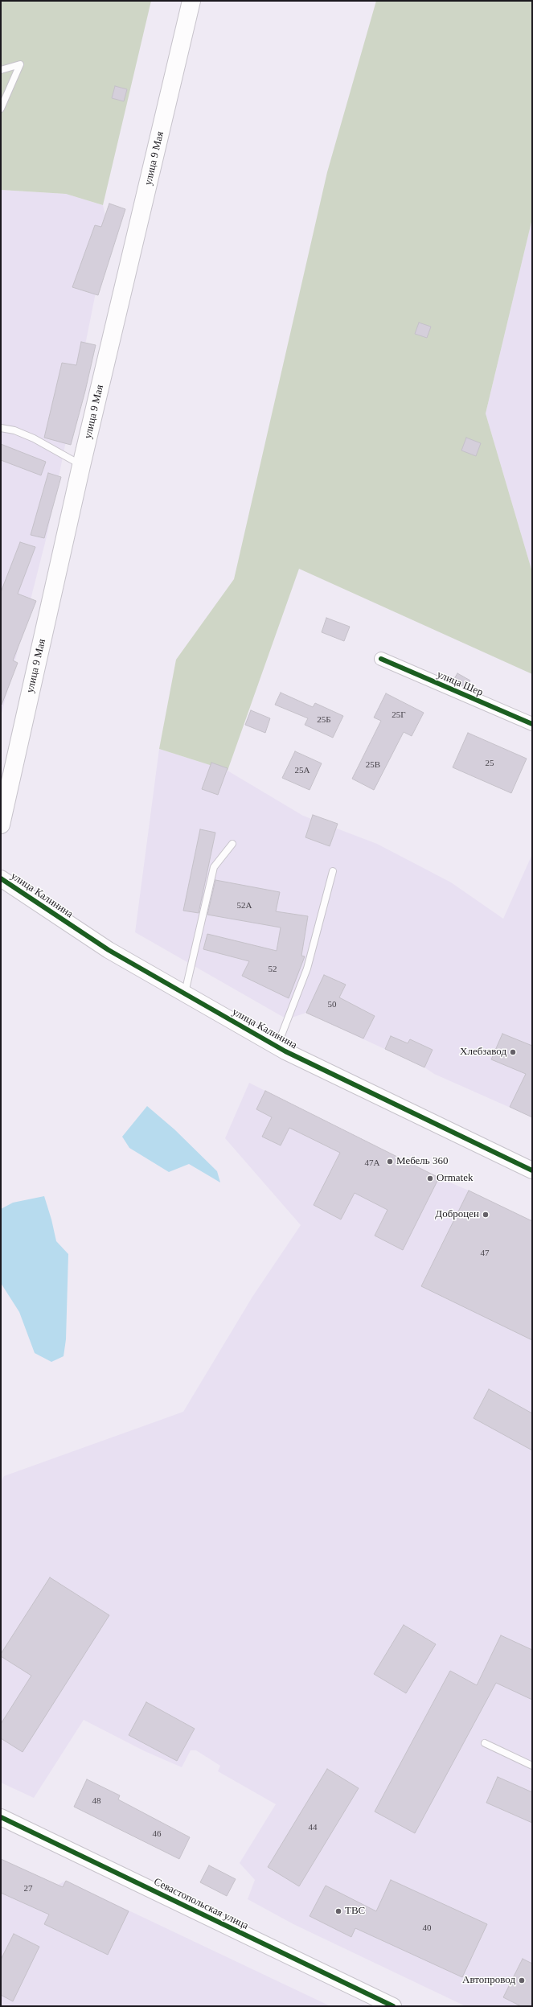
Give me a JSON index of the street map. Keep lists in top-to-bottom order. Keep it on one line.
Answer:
{"streets":{"main road":["улица 9 Мая"],"street":["улица Шер","улица Калинина","Севастопольская улица"]},"places":["Хлебзавод","Мебель 360","Ormatek","Доброцен","ТВС","Автопровод"],"house_numbers":["25Г","25Б","25","25В","25А","52А","52","50","47А","47","48","44","46","27","40"]}
